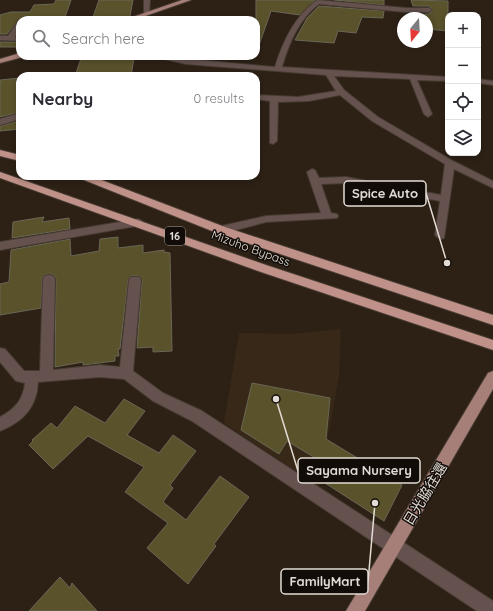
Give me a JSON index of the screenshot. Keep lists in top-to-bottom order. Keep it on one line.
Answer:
{"streets":{"highway":["16","Mizuho Bypass"],"main road":["日光脇往還"]},"places":["Spice Auto","Sayama Nursery","FamilyMart"],"north":"bottom","page":{"map_buttons":["+","−"],"search":"Search here","heading":["Nearby","0 results"]}}
